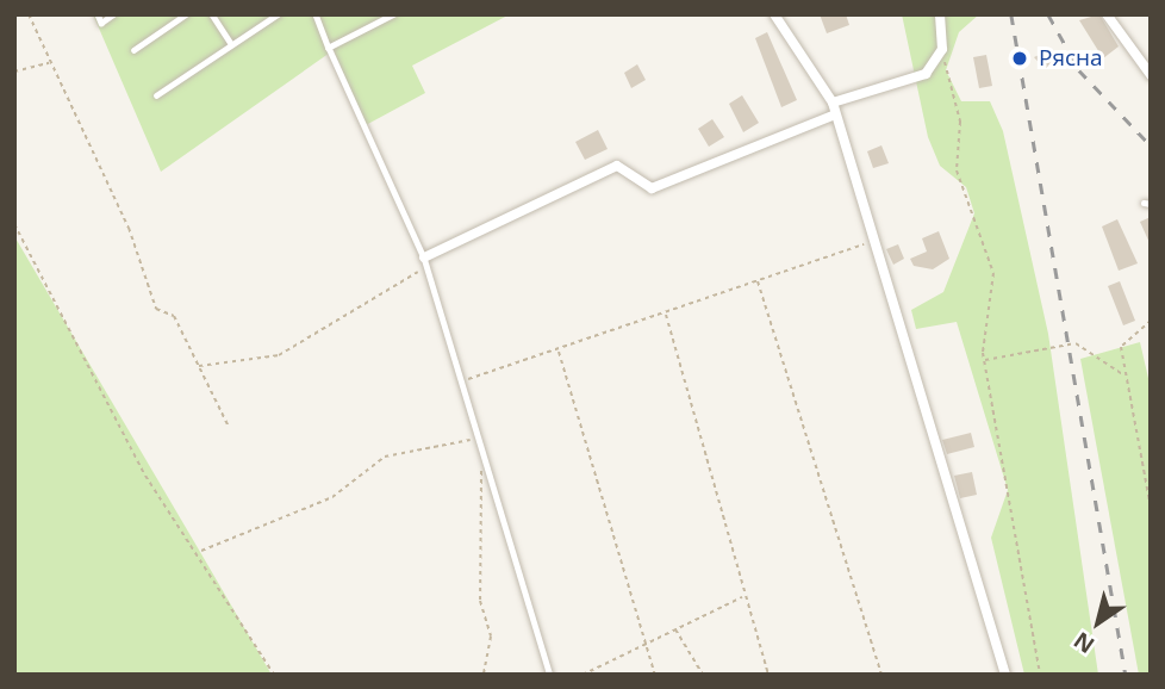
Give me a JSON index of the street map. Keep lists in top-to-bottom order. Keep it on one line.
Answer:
{"places":["Рясна"],"north":"bottom left"}
